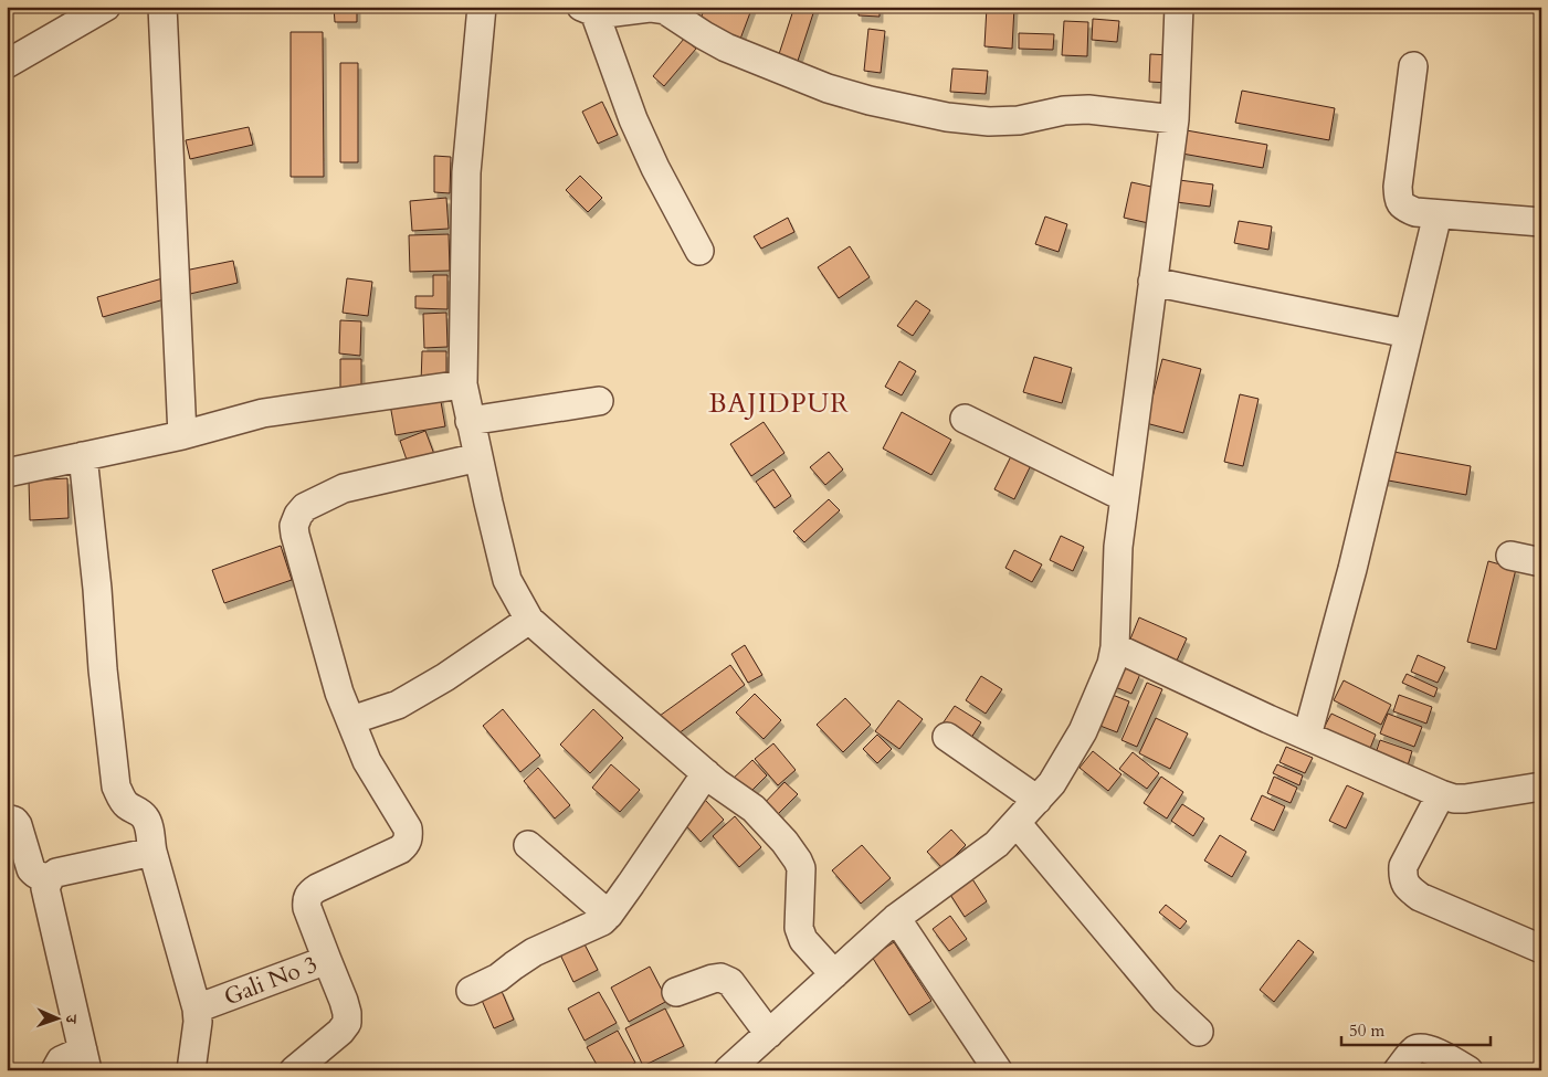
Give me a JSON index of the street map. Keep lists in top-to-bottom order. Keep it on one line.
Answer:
{"streets":{"street":["Gali No 3"]},"districts":["BAJIDPUR"],"scale_bar":"50 m","north":"right"}
